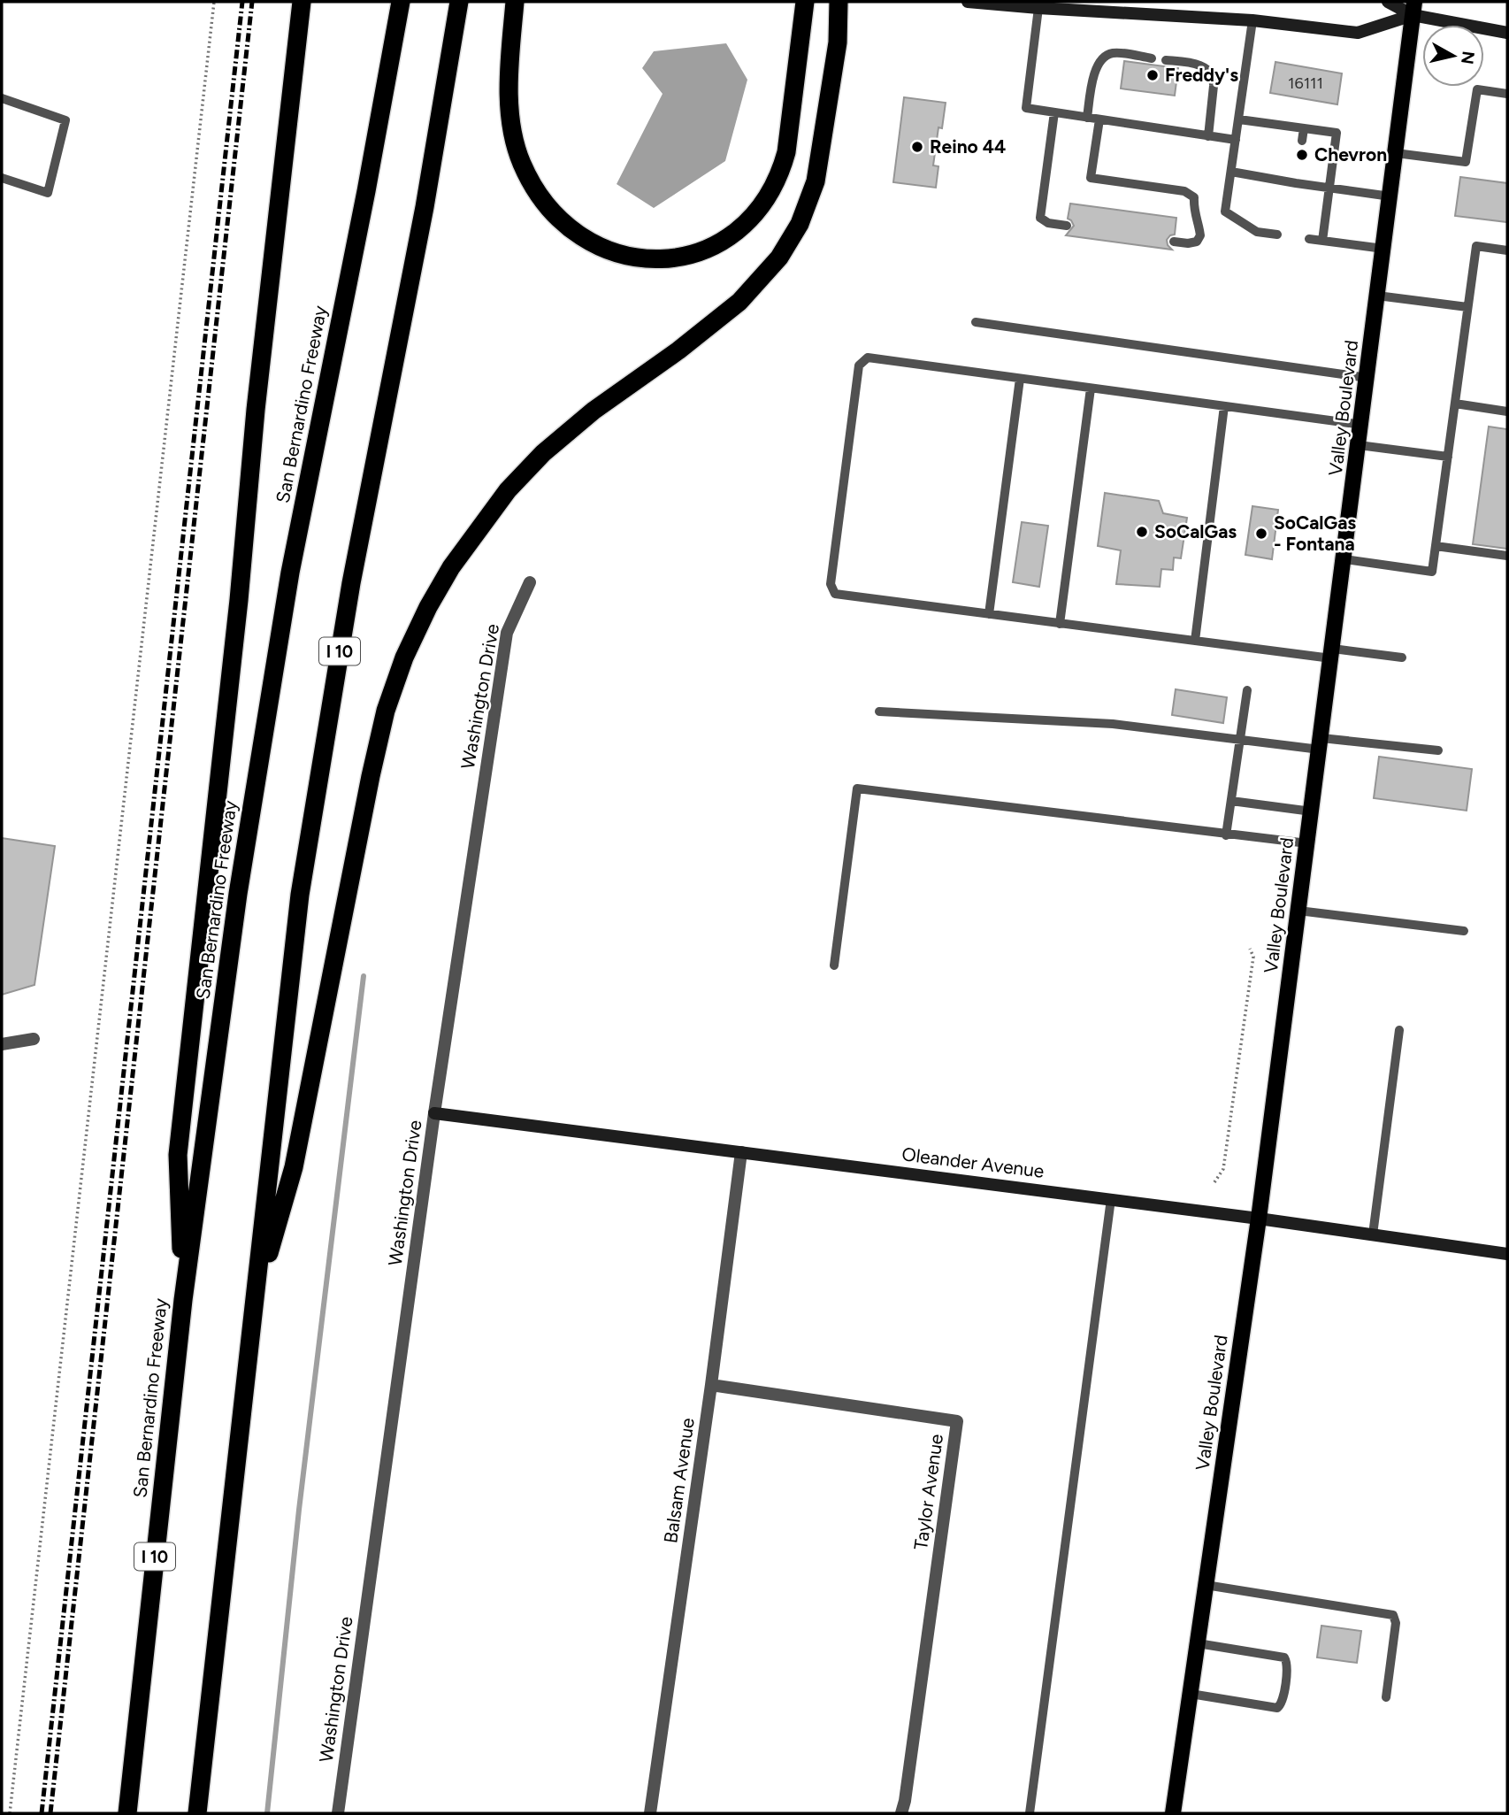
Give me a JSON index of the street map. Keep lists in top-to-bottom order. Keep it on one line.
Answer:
{"streets":{"highway":["San Bernardino Freeway","I 10"],"main road":["Valley Boulevard"],"street":["Washington Drive","Oleander Avenue","Balsam Avenue","Taylor Avenue"]},"crossings":[["Valley Boulevard","Oleander Avenue"],["Washington Drive","Oleander Avenue"],["Oleander Avenue","Balsam Avenue"],["Balsam Avenue","Taylor Avenue"]],"places":["Freddy's","Reino 44","Chevron","SoCalGas","SoCalGas - Fontana"],"house_numbers":["16111"],"north":"right"}
